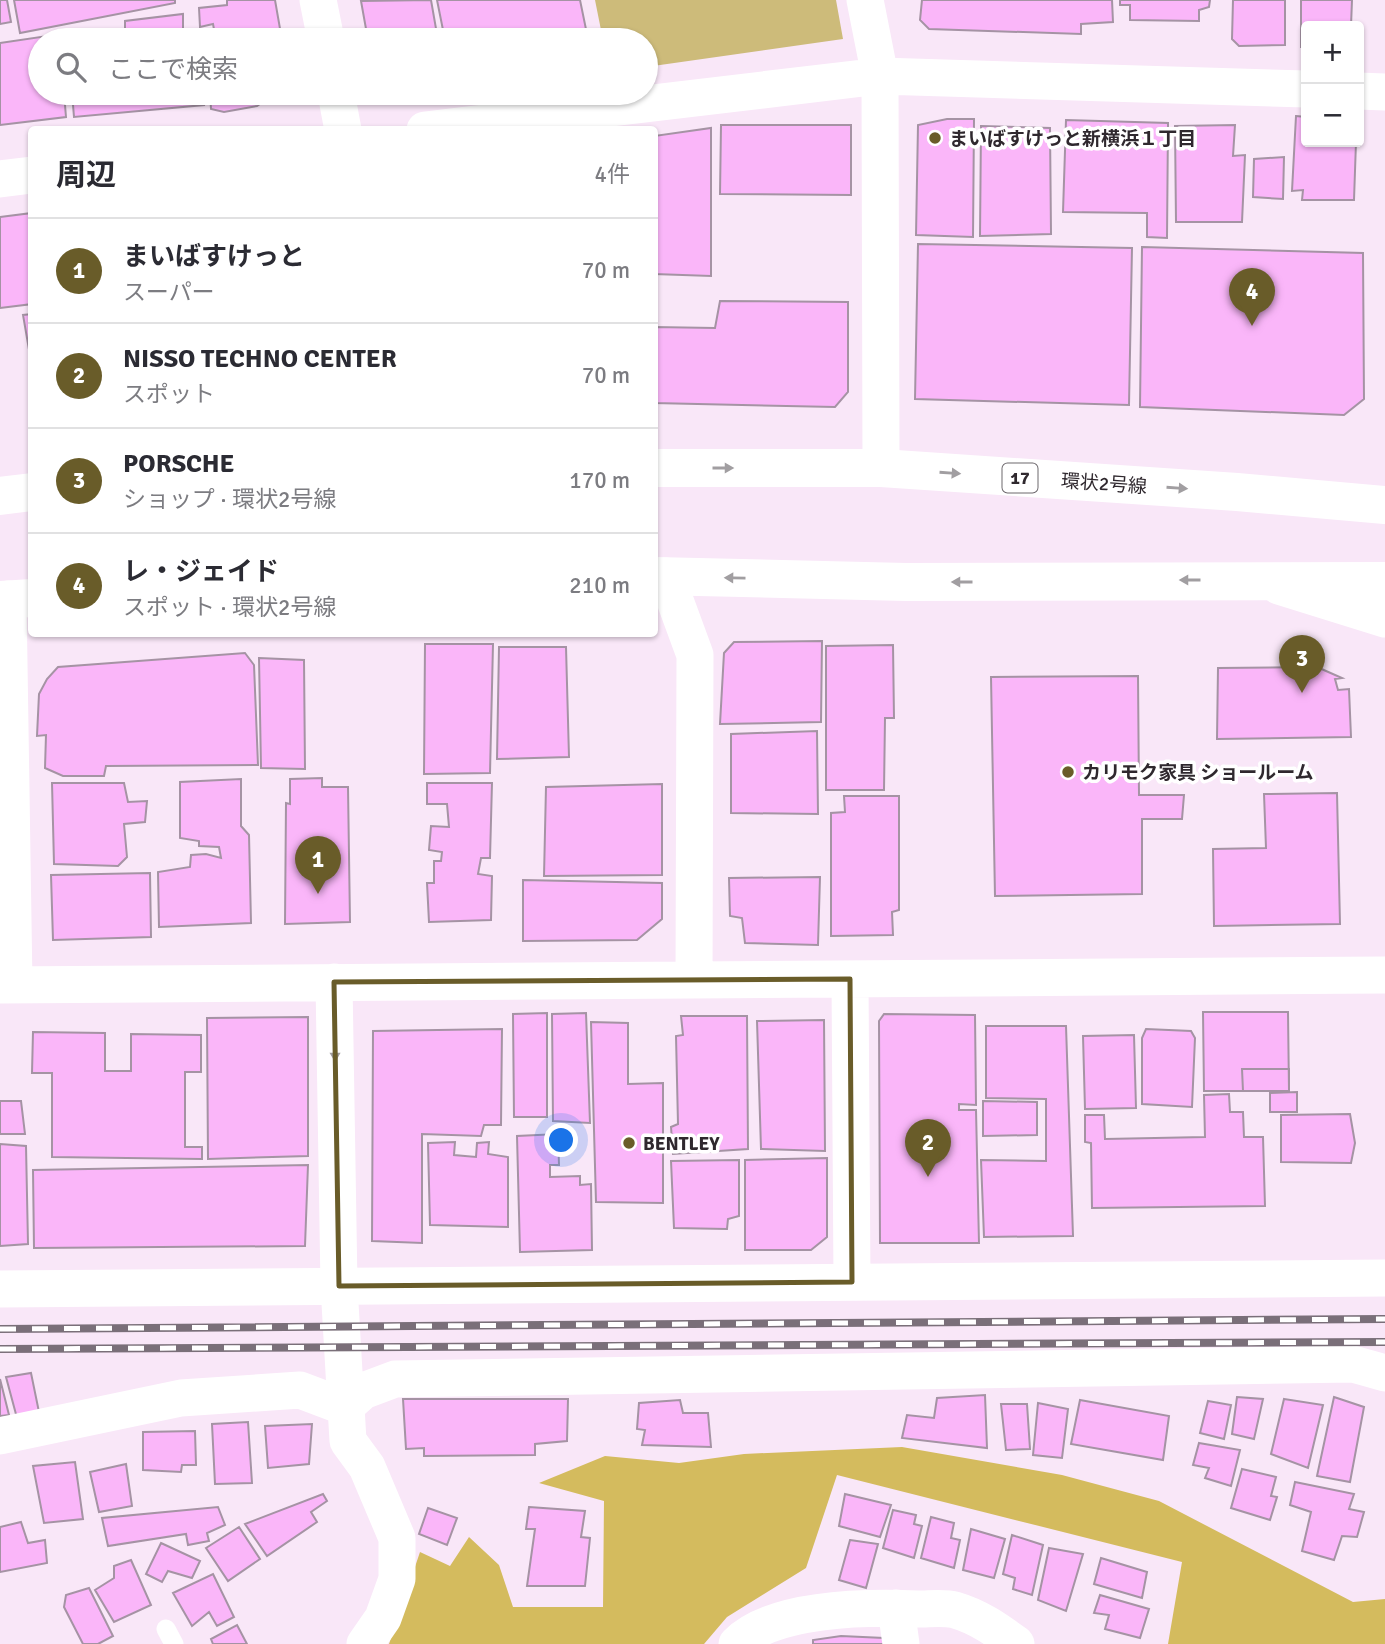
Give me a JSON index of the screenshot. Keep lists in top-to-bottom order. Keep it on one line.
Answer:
{"streets":{"main road":["17","環状2号線"]},"places":["まいばすけっと新横浜１丁目","カリモク家具 ショールーム","BENTLEY"],"page":{"map_buttons":["+","−"],"search":"ここで検索","heading":["周辺","4件"],"list":[{"mark":"1","name":"まいばすけっと","note":"スーパー","value":"70 m"},{"mark":"2","name":"NISSO TECHNO CENTER","note":"スポット","value":"70 m"},{"mark":"3","name":"PORSCHE","note":"ショップ · 環状2号線","value":"170 m"},{"mark":"4","name":"レ・ジェイド","note":"スポット · 環状2号線","value":"210 m"}],"pins":["4","3","1","2"]}}
